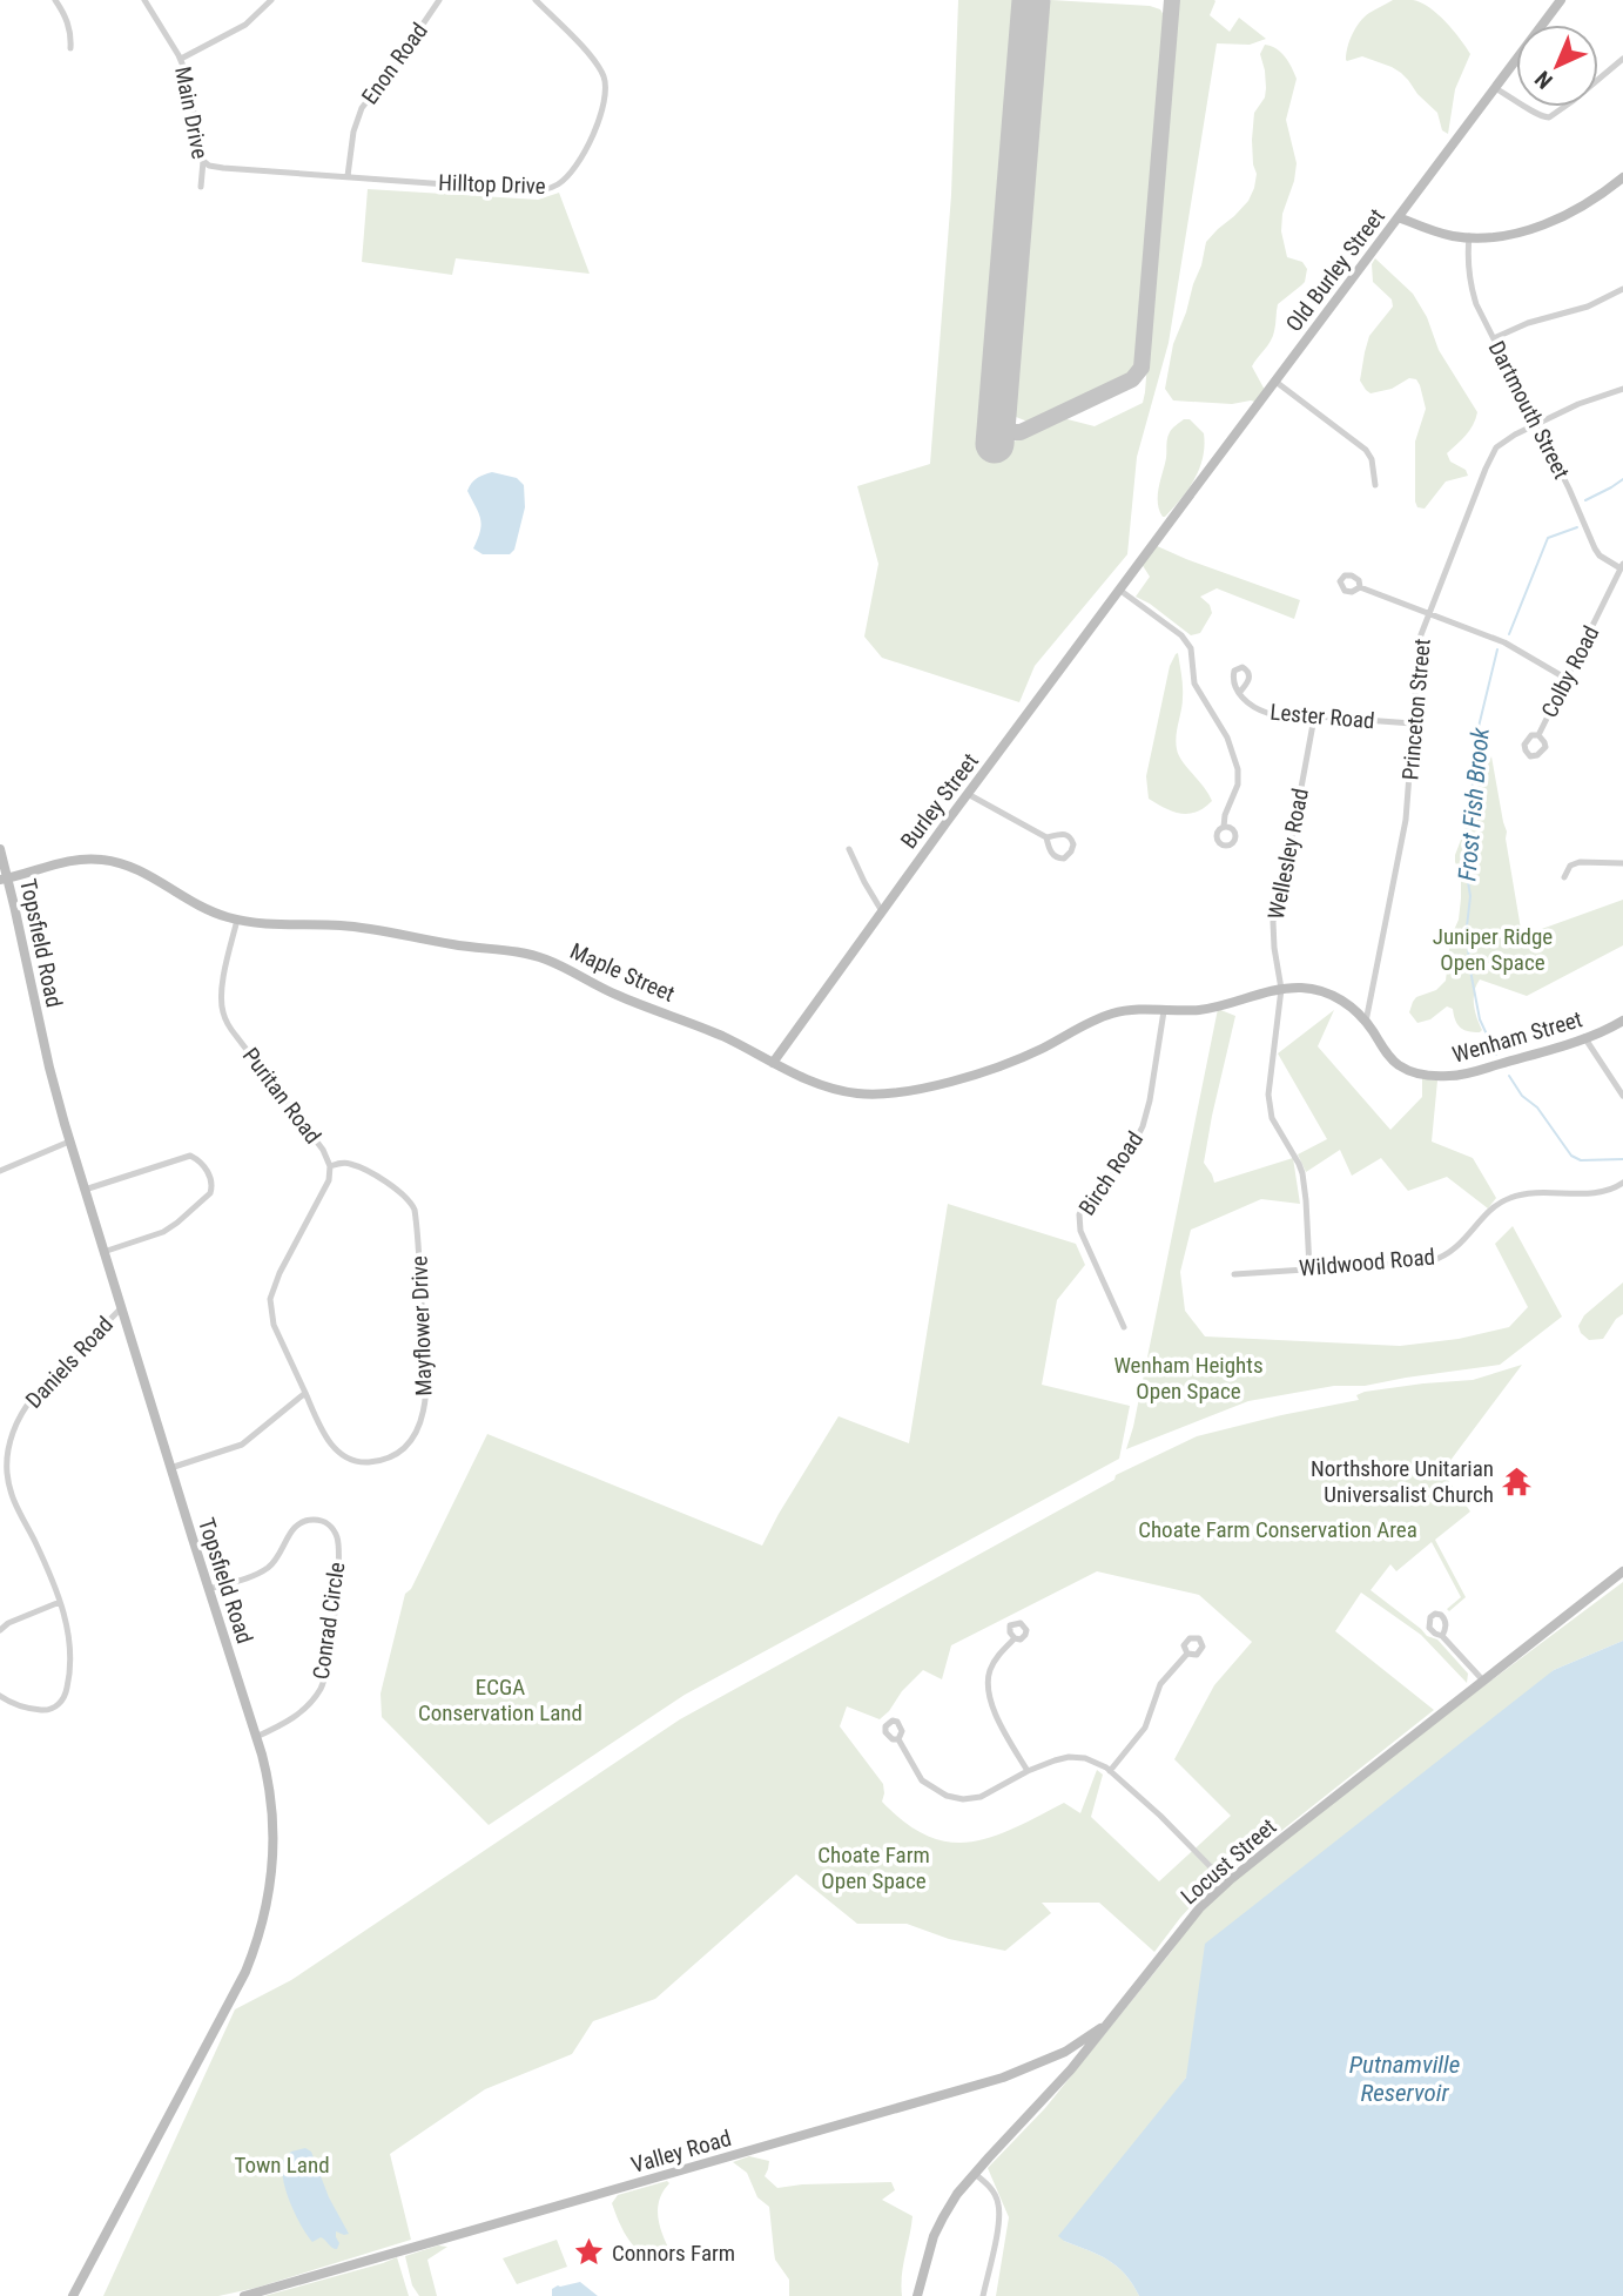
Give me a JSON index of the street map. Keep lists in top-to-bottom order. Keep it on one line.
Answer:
{"streets":{"main road":["Old Burley Street","Burley Street","Topsfield Road","Maple Street","Wenham Street","Locust Street","Valley Road"],"street":["Enon Road","Main Drive","Hilltop Drive","Dartmouth Street","Colby Road","Princeton Street","Lester Road","Wellesley Road","Puritan Road","Birch Road","Wildwood Road","Mayflower Drive","Daniels Road","Conrad Circle"]},"crossings":[["Enon Road","Hilltop Drive"],["Main Drive","Hilltop Drive"],["Old Burley Street","Burley Street"],["Dartmouth Street","Colby Road"],["Dartmouth Street","Princeton Street"],["Princeton Street","Lester Road"],["Princeton Street","Wenham Street"],["Lester Road","Wellesley Road"],["Burley Street","Maple Street"],["Wellesley Road","Wenham Street"],["Wellesley Road","Wildwood Road"],["Topsfield Road","Maple Street"],["Topsfield Road","Daniels Road"],["Topsfield Road","Conrad Circle"],["Maple Street","Wenham Street"],["Maple Street","Puritan Road"],["Maple Street","Birch Road"],["Puritan Road","Mayflower Drive"],["Locust Street","Valley Road"]],"water":["Frost Fish Brook","Putnamville Reservoir"],"parks":["Juniper Ridge Open Space","Wenham Heights Open Space","Choate Farm Conservation Area","ECGA Conservation Land","Choate Farm Open Space","Town Land"],"places":{"temple":["Northshore Unitarian Universalist Church"],"place":["Connors Farm"]},"north":"bottom left"}
